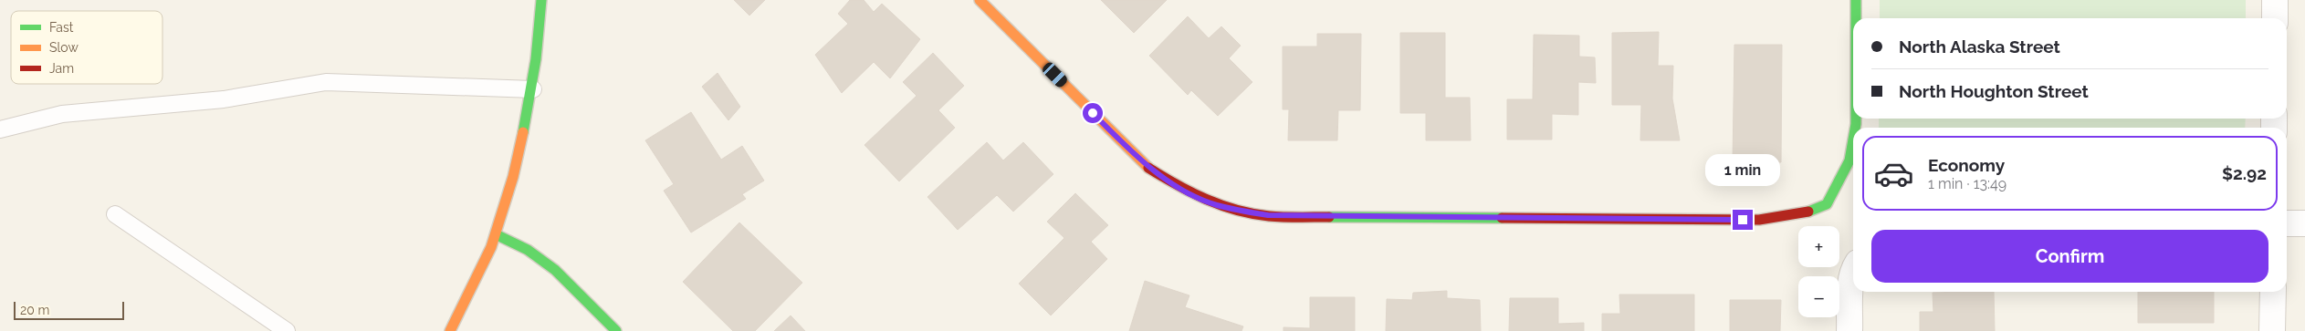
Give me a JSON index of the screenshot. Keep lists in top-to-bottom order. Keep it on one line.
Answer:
{"legend":["Fast","Slow","Jam"],"scale_bar":"20 m","page":{"banner":["North Alaska Street","North Houghton Street"],"list":[{"name":"Economy","note":"1 min · 13:49","value":"$2.92"}],"bubble":"1 min","buttons":"Confirm","map_buttons":["+","−"],"scale":"20 m"}}
